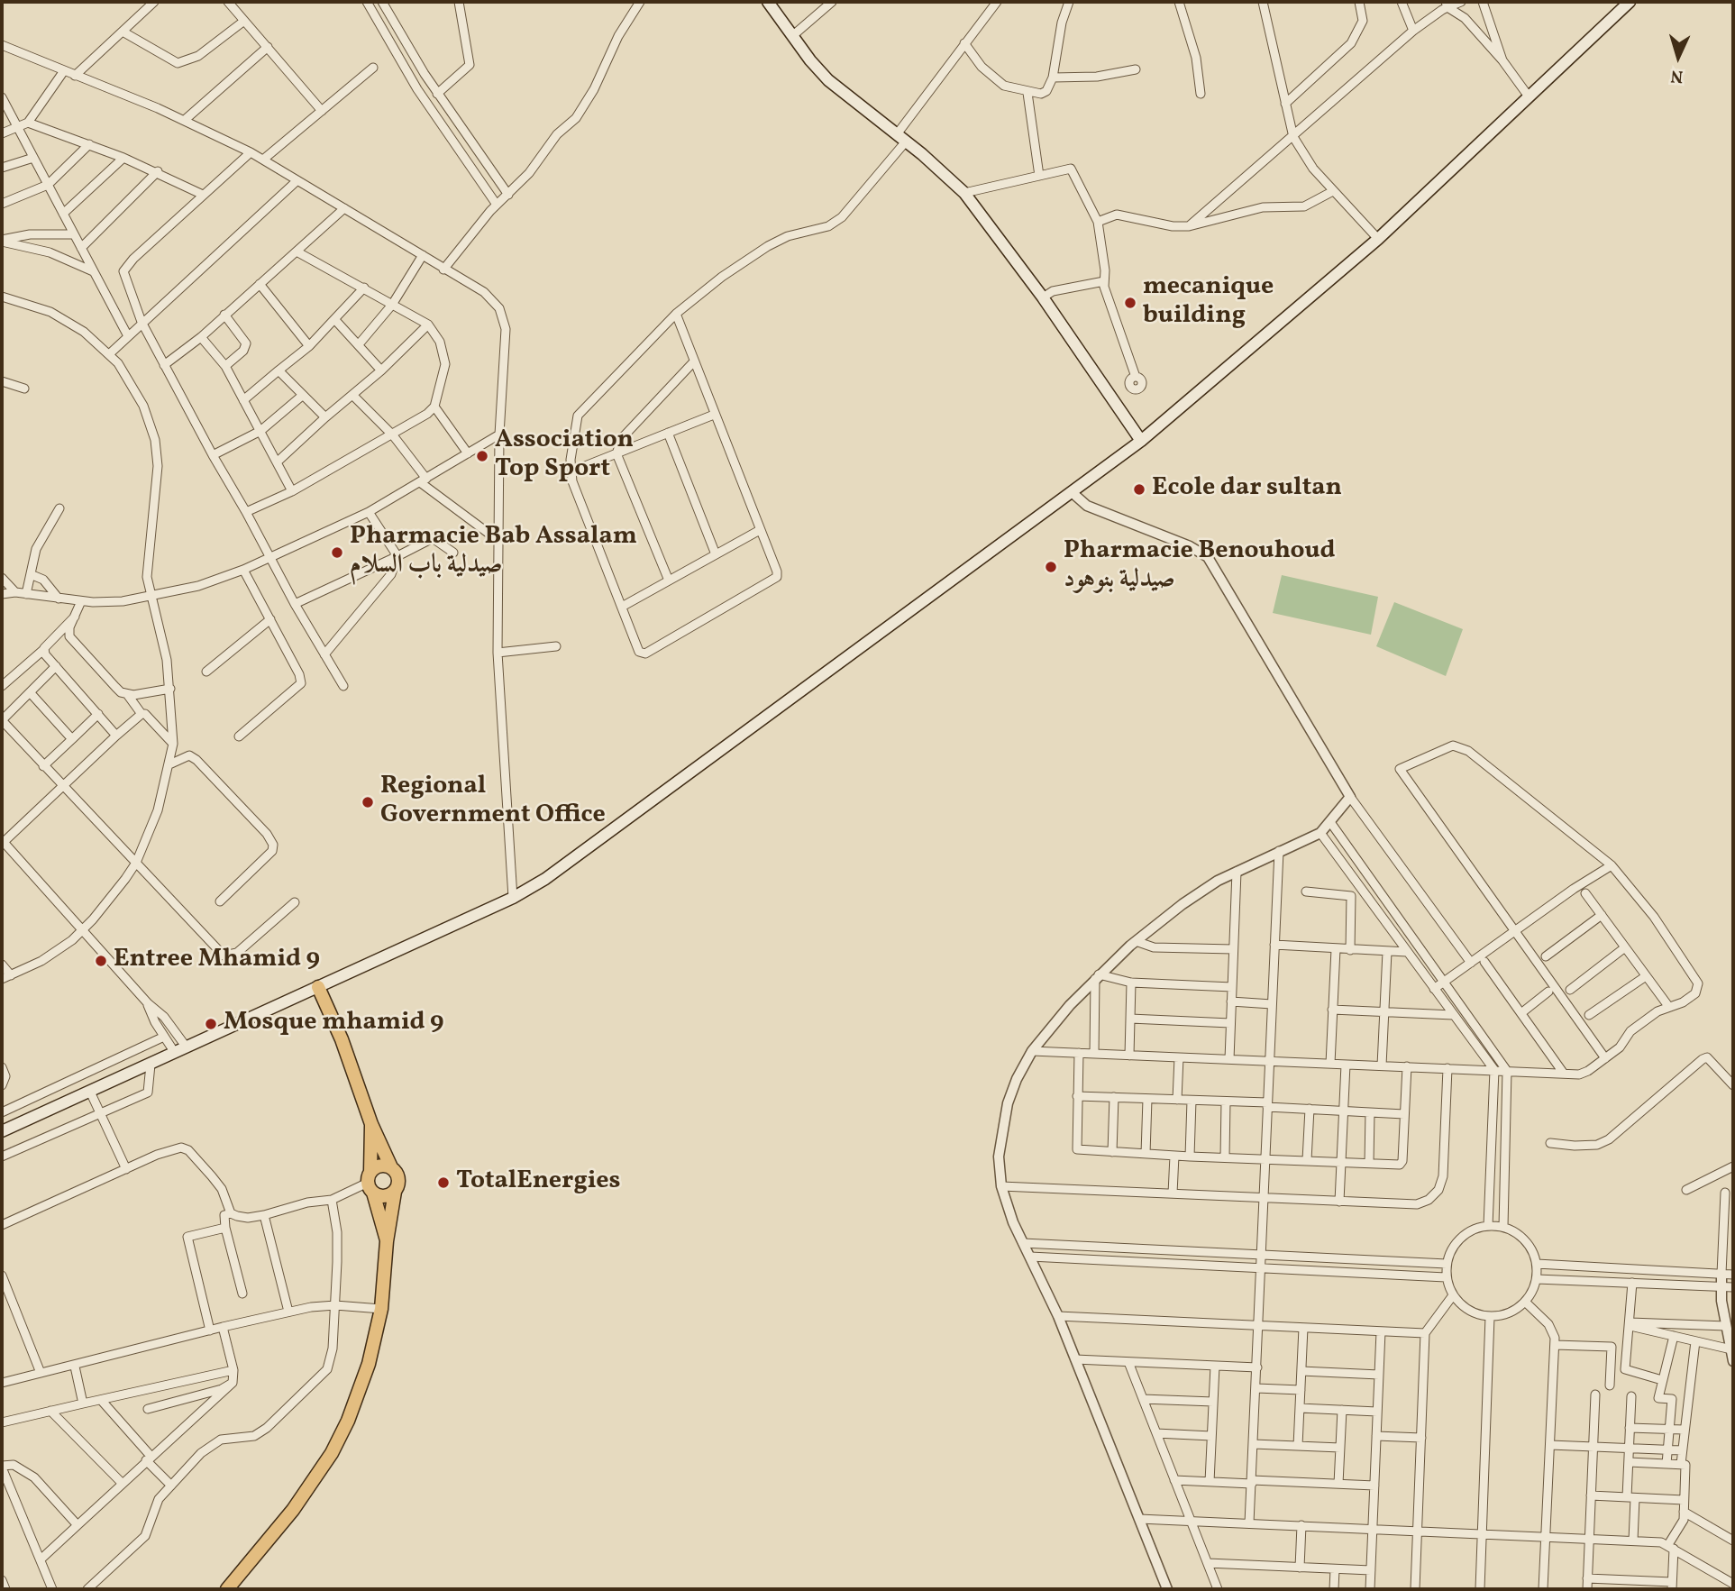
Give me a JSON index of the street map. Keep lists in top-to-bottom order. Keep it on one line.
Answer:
{"places":["mecanique building","Association Top Sport","Ecole dar sultan","Pharmacie Bab Assalam صيدلية باب السلام","Pharmacie Benouhoud صيدلية بنوهود","Regional Government Office","Entree Mhamid 9","Mosque mhamid 9","TotalEnergies"],"north":"bottom"}
